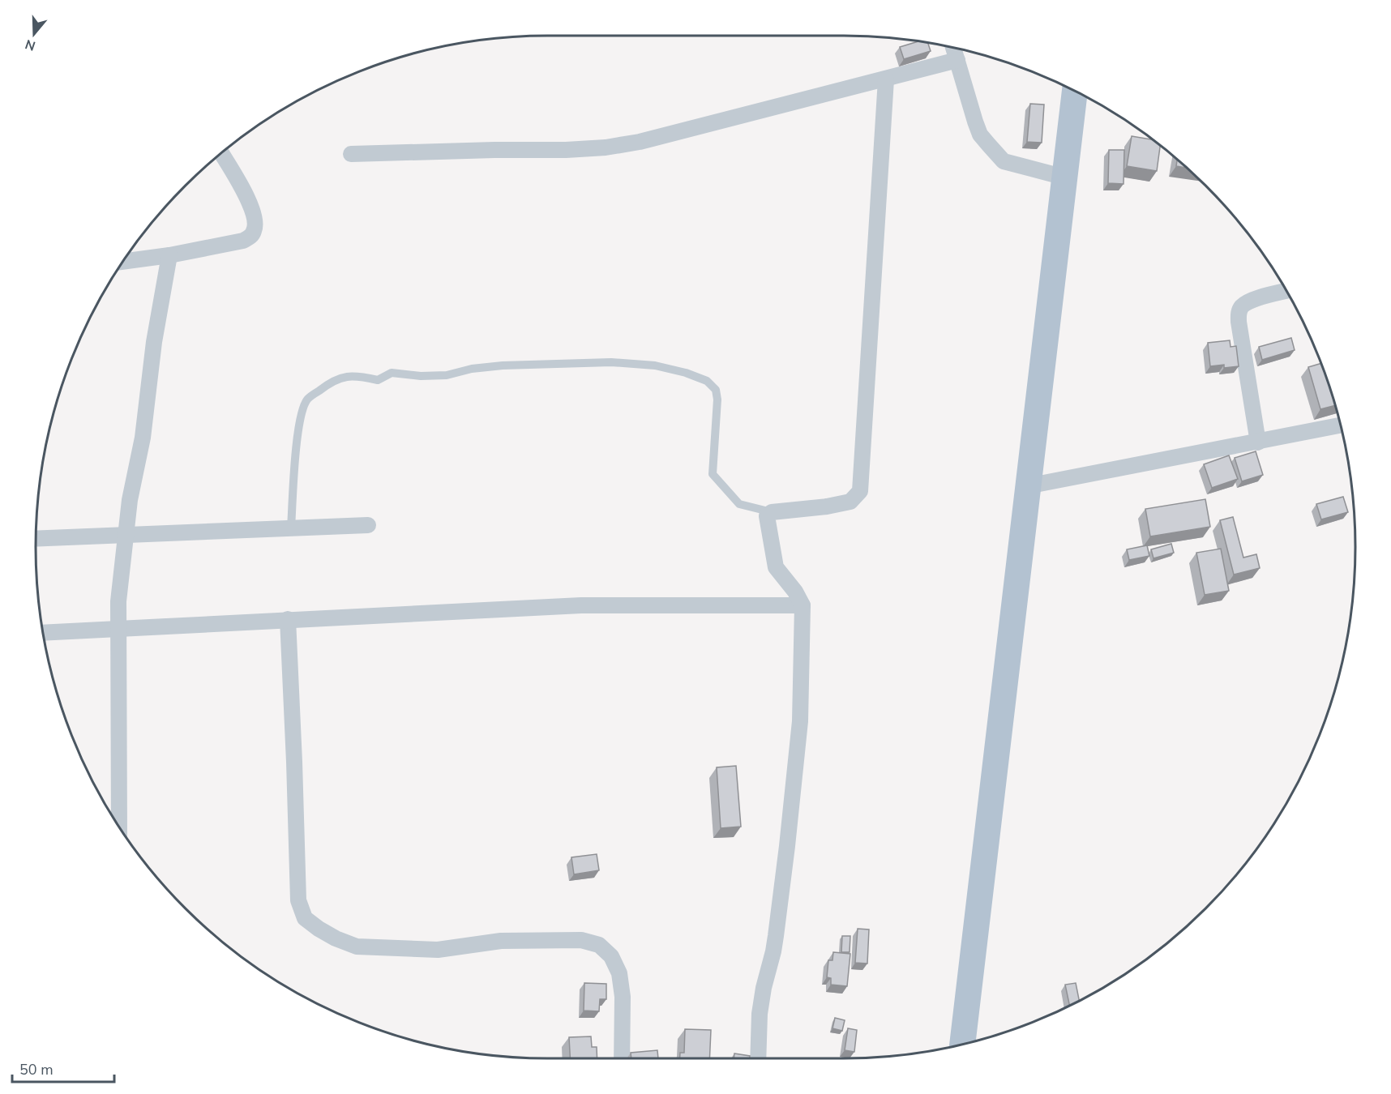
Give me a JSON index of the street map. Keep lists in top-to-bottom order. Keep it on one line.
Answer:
{"scale_bar":"50 m","north":"bottom"}
